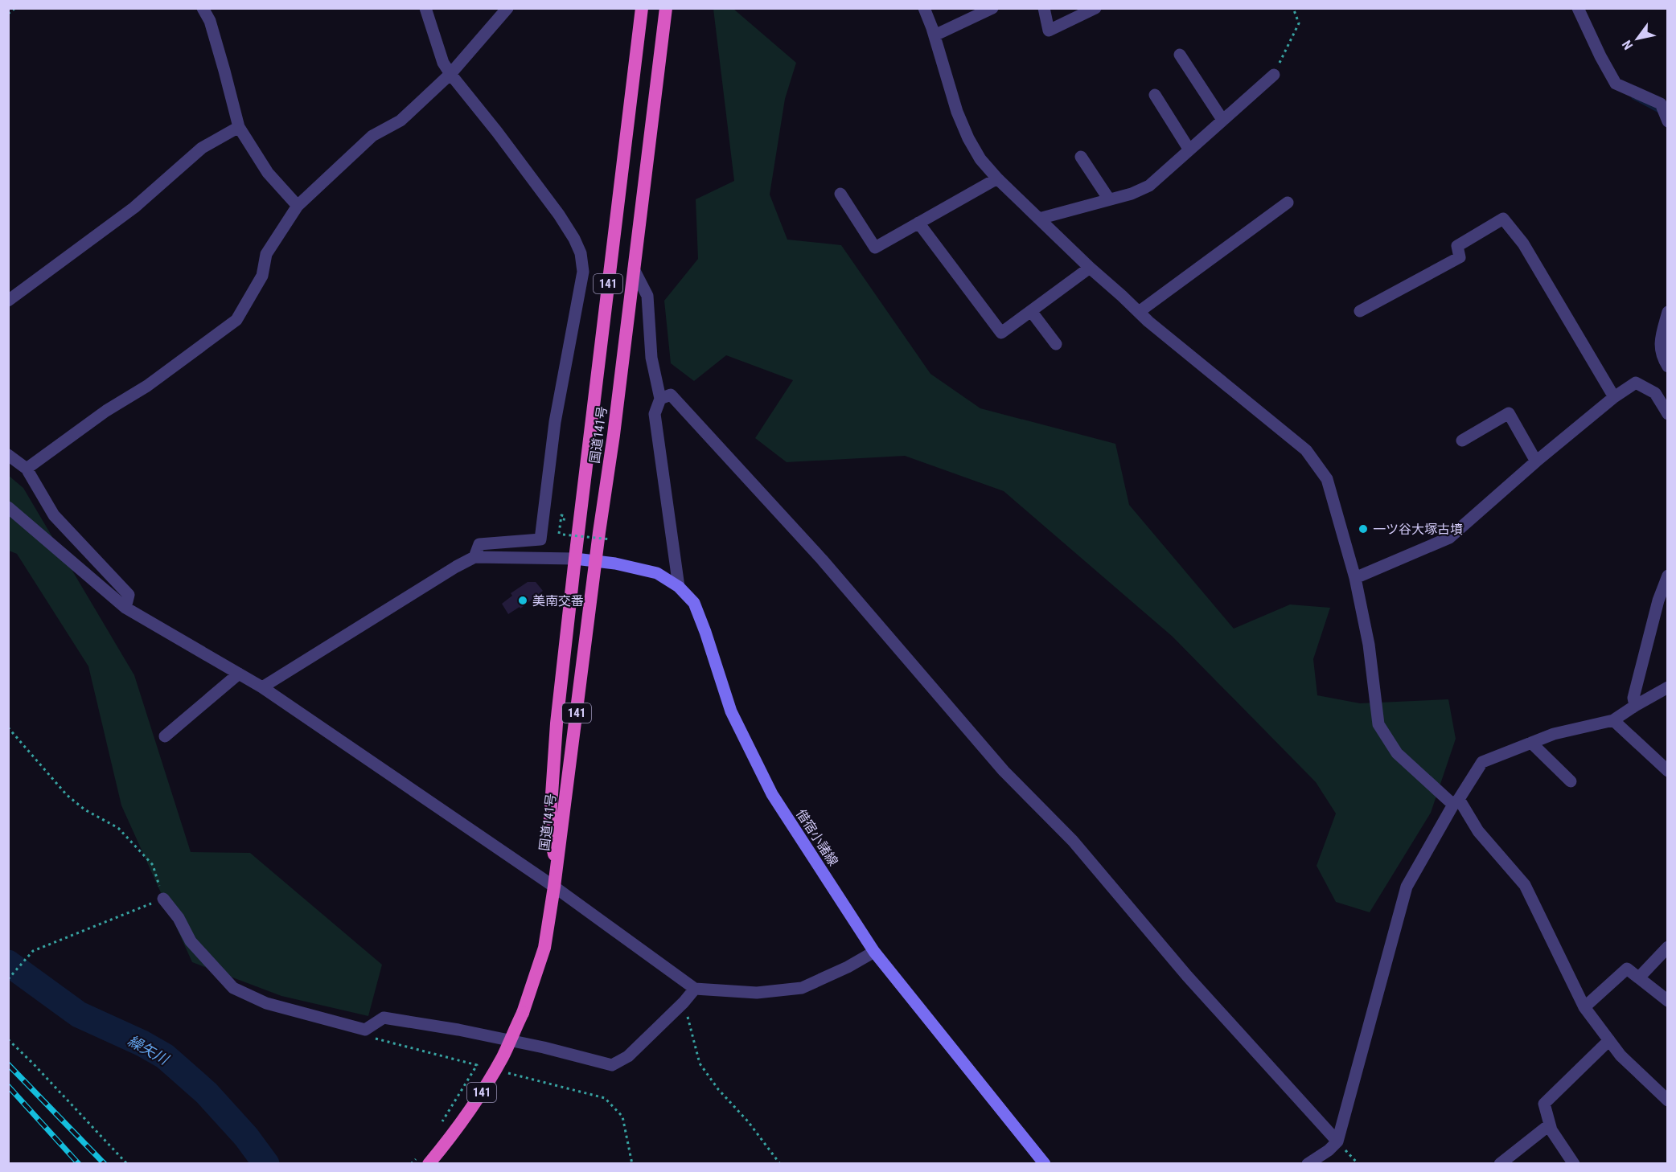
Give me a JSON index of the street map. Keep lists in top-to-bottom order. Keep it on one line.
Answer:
{"streets":{"highway":["141","国道141号"],"main road":["借宿小諸線"]},"crossings":[["国道141号","借宿小諸線"]],"water":["繰矢川"],"places":["一ツ谷大塚古墳","美南交番"],"north":"bottom left"}
